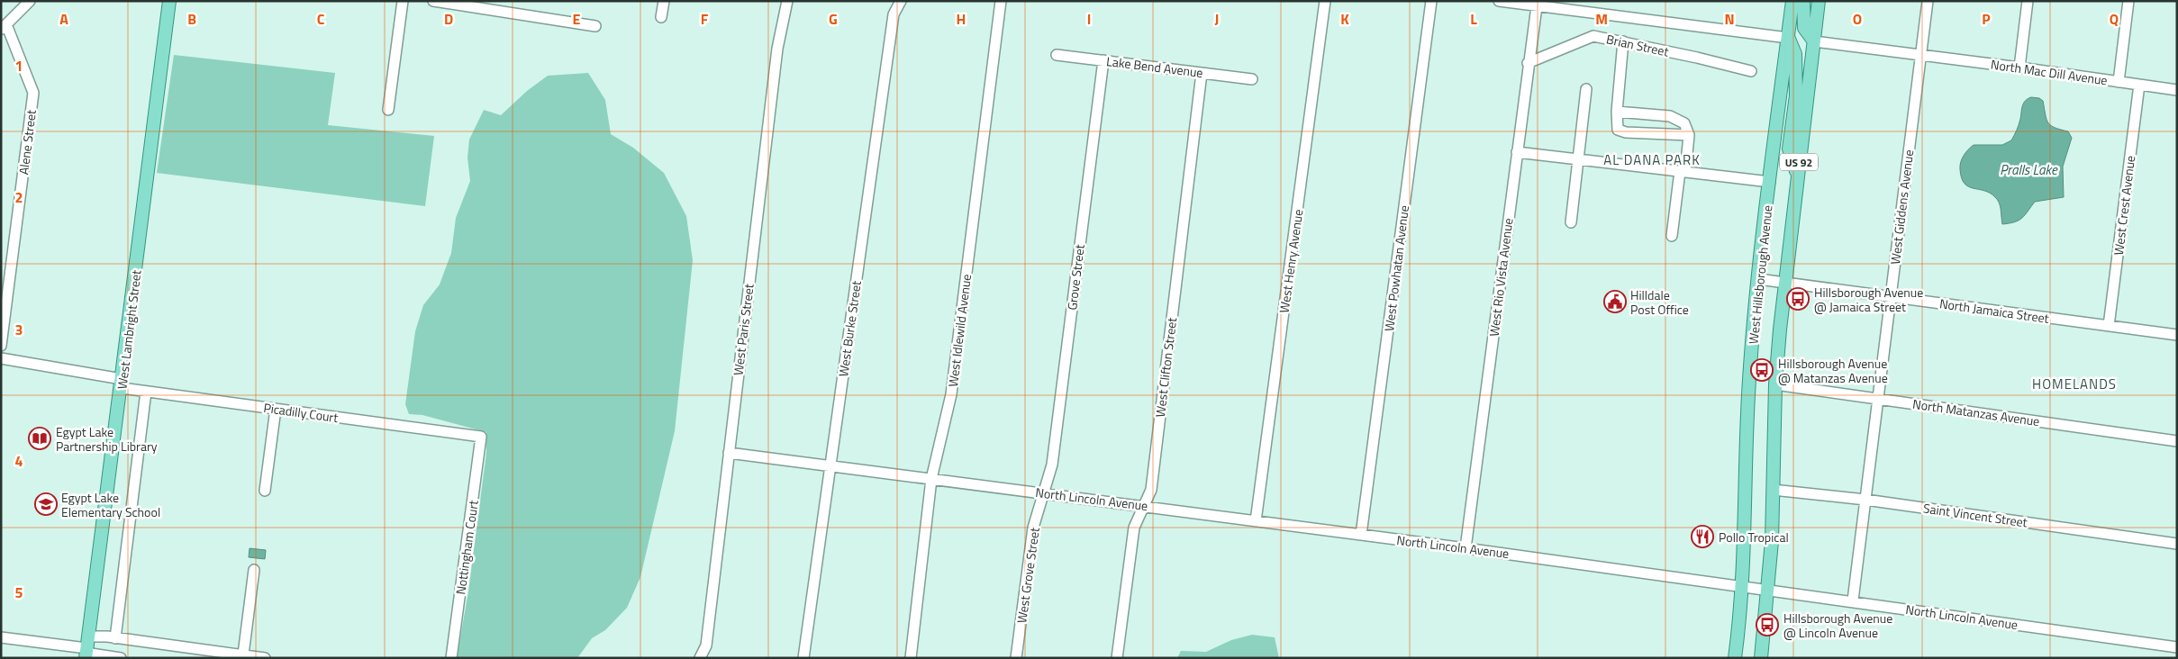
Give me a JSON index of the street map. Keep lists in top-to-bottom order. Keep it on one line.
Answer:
{"streets":{"main road":["US 92","West Hillsborough Avenue","West Lambright Street"],"street":["Brian Street","Lake Bend Avenue","North Mac Dill Avenue","Alene Street","West Crest Avenue","West Giddens Avenue","West Henry Avenue","West Powhatan Avenue","Grove Street","West Rio Vista Avenue","North Jamaica Street","West Burke Street","West Paris Street","West Idlewild Avenue","West Clifton Street","Picadilly Court","North Matanzas Avenue","North Lincoln Avenue","Saint Vincent Street","Nottingham Court","West Grove Street"]},"crossings":[["Brian Street","West Rio Vista Avenue"],["Lake Bend Avenue","Grove Street"],["Lake Bend Avenue","West Clifton Street"],["North Mac Dill Avenue","West Crest Avenue"],["North Mac Dill Avenue","West Giddens Avenue"],["North Mac Dill Avenue","West Hillsborough Avenue"],["West Crest Avenue","North Jamaica Street"],["West Giddens Avenue","North Jamaica Street"],["West Giddens Avenue","North Matanzas Avenue"],["West Giddens Avenue","North Lincoln Avenue"],["West Giddens Avenue","Saint Vincent Street"],["West Henry Avenue","North Lincoln Avenue"],["West Powhatan Avenue","North Lincoln Avenue"],["West Hillsborough Avenue","North Jamaica Street"],["West Hillsborough Avenue","North Matanzas Avenue"],["West Hillsborough Avenue","North Lincoln Avenue"],["West Hillsborough Avenue","Saint Vincent Street"],["Grove Street","North Lincoln Avenue"],["Grove Street","West Grove Street"],["West Rio Vista Avenue","North Lincoln Avenue"],["West Burke Street","North Lincoln Avenue"],["West Lambright Street","Picadilly Court"],["West Paris Street","North Lincoln Avenue"],["West Idlewild Avenue","North Lincoln Avenue"],["West Clifton Street","North Lincoln Avenue"],["Picadilly Court","Nottingham Court"],["North Lincoln Avenue","West Grove Street"]],"districts":["AL DANA PARK","HOMELANDS"],"water":["Pralls Lake"],"places":{"bus stop":["Hillsborough Avenue @ Jamaica Street","Hillsborough Avenue @ Matanzas Avenue","Hillsborough Avenue @ Lincoln Avenue"],"public building":["Hilldale Post Office"],"library":["Egypt Lake Partnership Library"],"school or university":["Egypt Lake Elementary School"],"restaurant":["Pollo Tropical"]},"grid":{"columns":["A","B","C","D","E","F","G","H","I","J","K","L","M","N","O","P","Q"],"rows":["1","2","3","4","5"]}}
